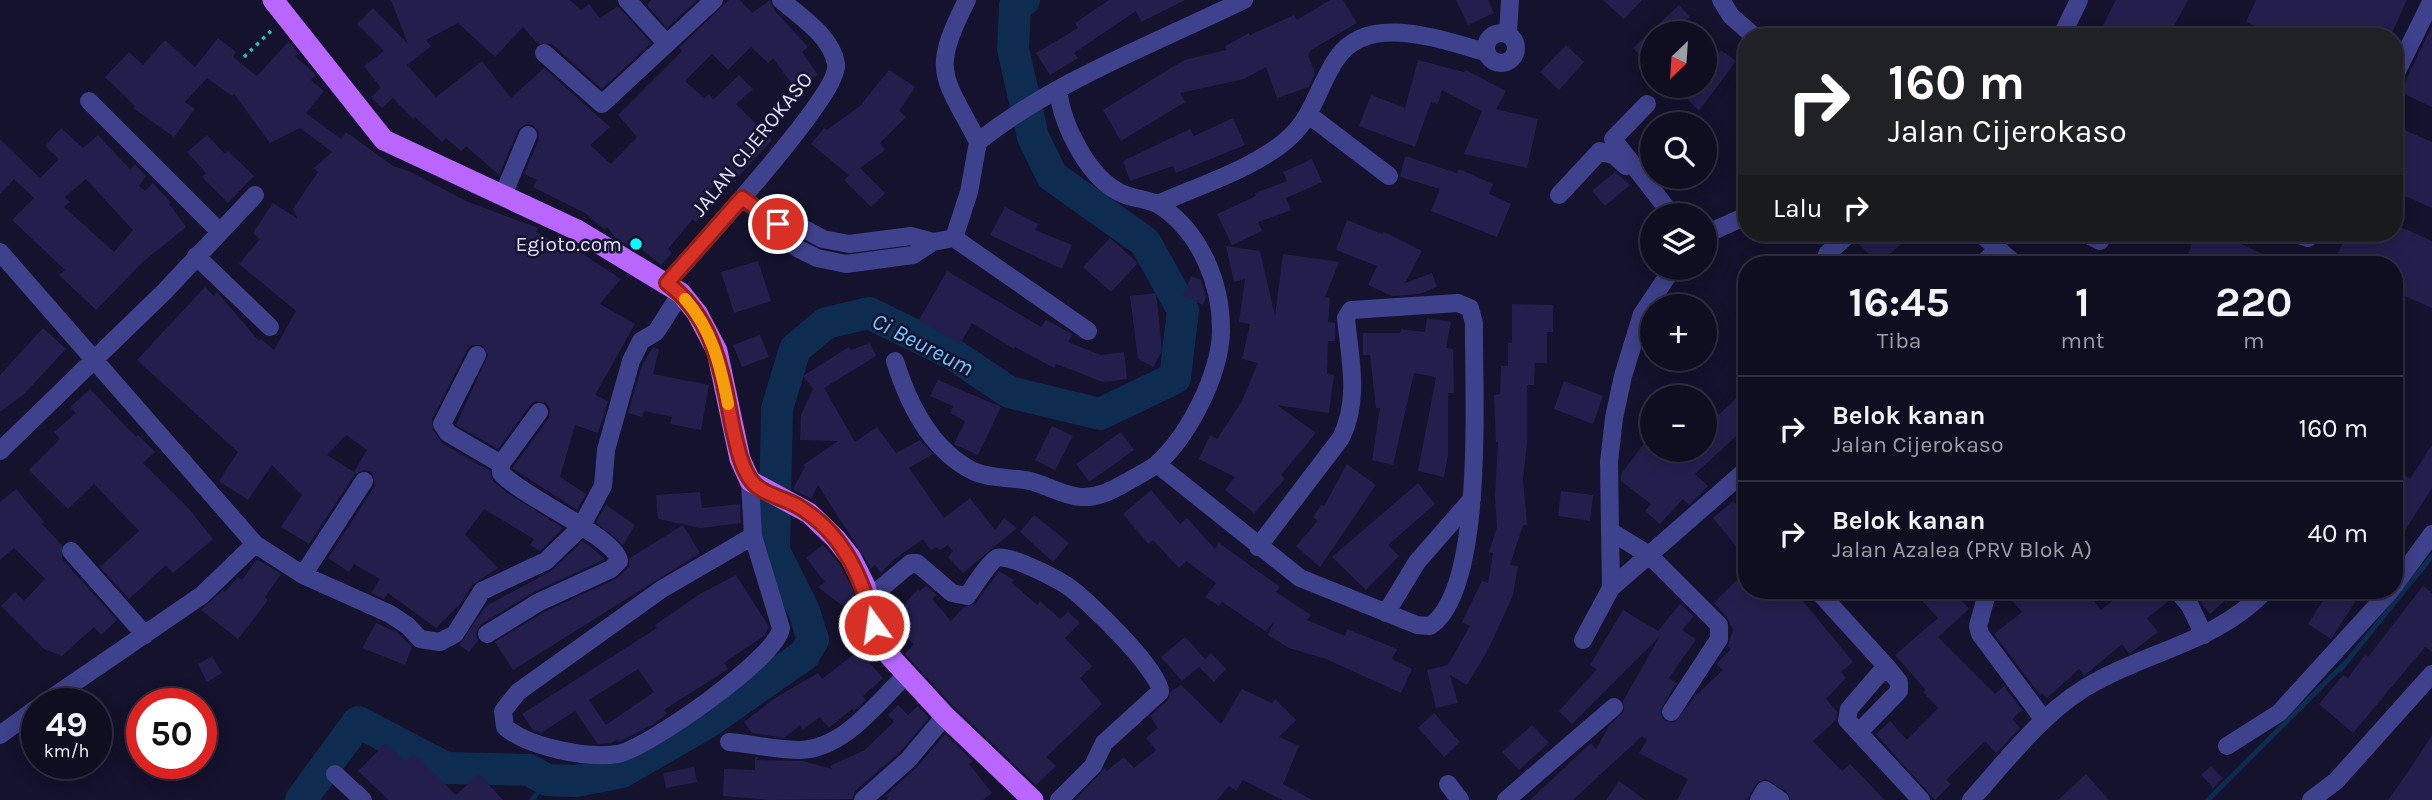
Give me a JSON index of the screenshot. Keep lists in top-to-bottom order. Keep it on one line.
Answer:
{"streets":{"street":["JALAN CIJEROKASO"]},"water":["Ci Beureum"],"places":["Egioto.com"],"north":"bottom left","page":{"map_buttons":["+","−"],"turn":["160 m","Jalan Cijerokaso"],"then":"Lalu","eta":["16:45","Tiba","1","mnt","220","m"],"list":[{"name":"Belok kanan","note":"Jalan Cijerokaso","value":"160 m"},{"name":"Belok kanan","note":"Jalan Azalea (PRV Blok A)","value":"40 m"}],"speed":"49 km/h","limit":"50"}}
